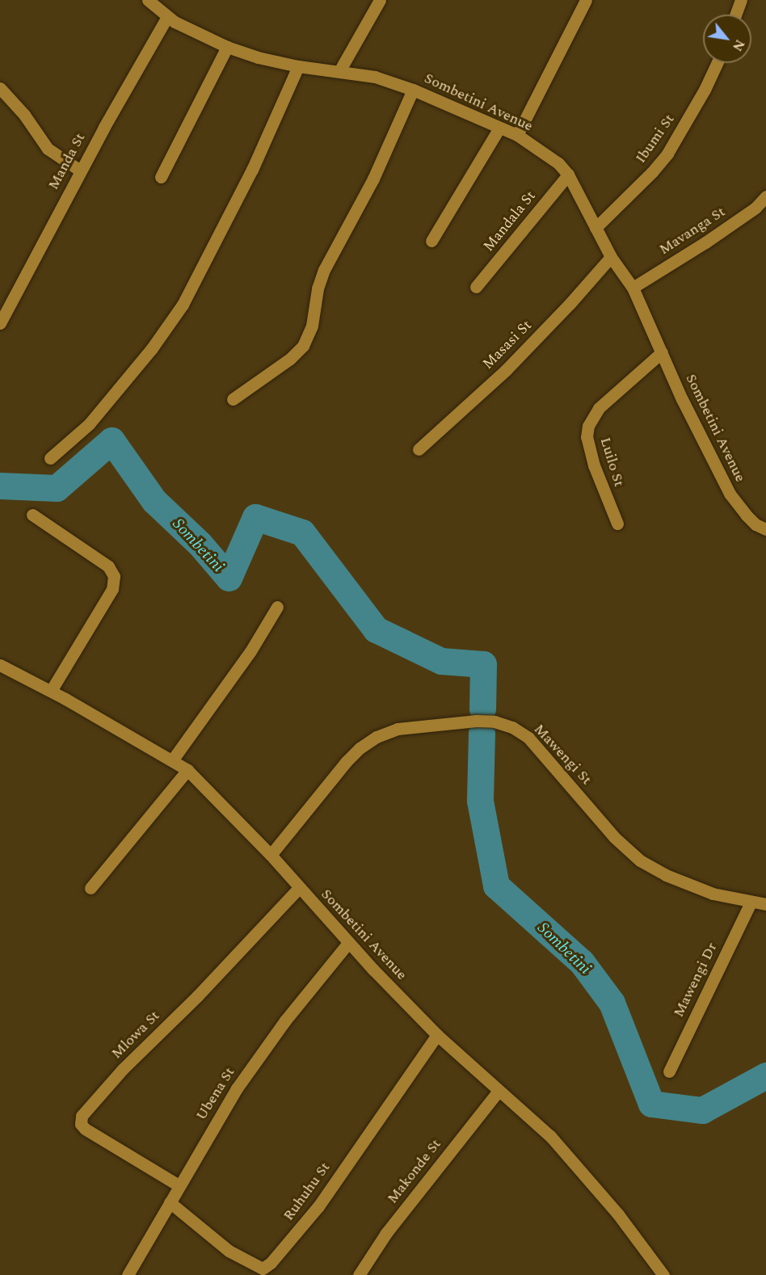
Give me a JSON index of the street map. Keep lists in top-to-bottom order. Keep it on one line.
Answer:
{"streets":{"street":["Sombetini Avenue","Ibumi St","Manda St","Mandala St","Mavanga St","Masasi St","Luilo St","Mawengi St","Mawengi Dr","Mlowa St","Ubena St","Makonde St","Ruhuhu St"]},"crossings":[["Sombetini Avenue","Ibumi St"],["Sombetini Avenue","Manda St"],["Sombetini Avenue","Mandala St"],["Sombetini Avenue","Mavanga St"],["Sombetini Avenue","Masasi St"],["Sombetini Avenue","Luilo St"],["Sombetini Avenue","Mawengi St"],["Sombetini Avenue","Mlowa St"],["Sombetini Avenue","Ubena St"],["Sombetini Avenue","Makonde St"],["Sombetini Avenue","Ruhuhu St"],["Mawengi St","Mawengi Dr"],["Mlowa St","Ubena St"],["Ubena St","Ruhuhu St"]],"water":["Sombetini"],"north":"bottom right"}
